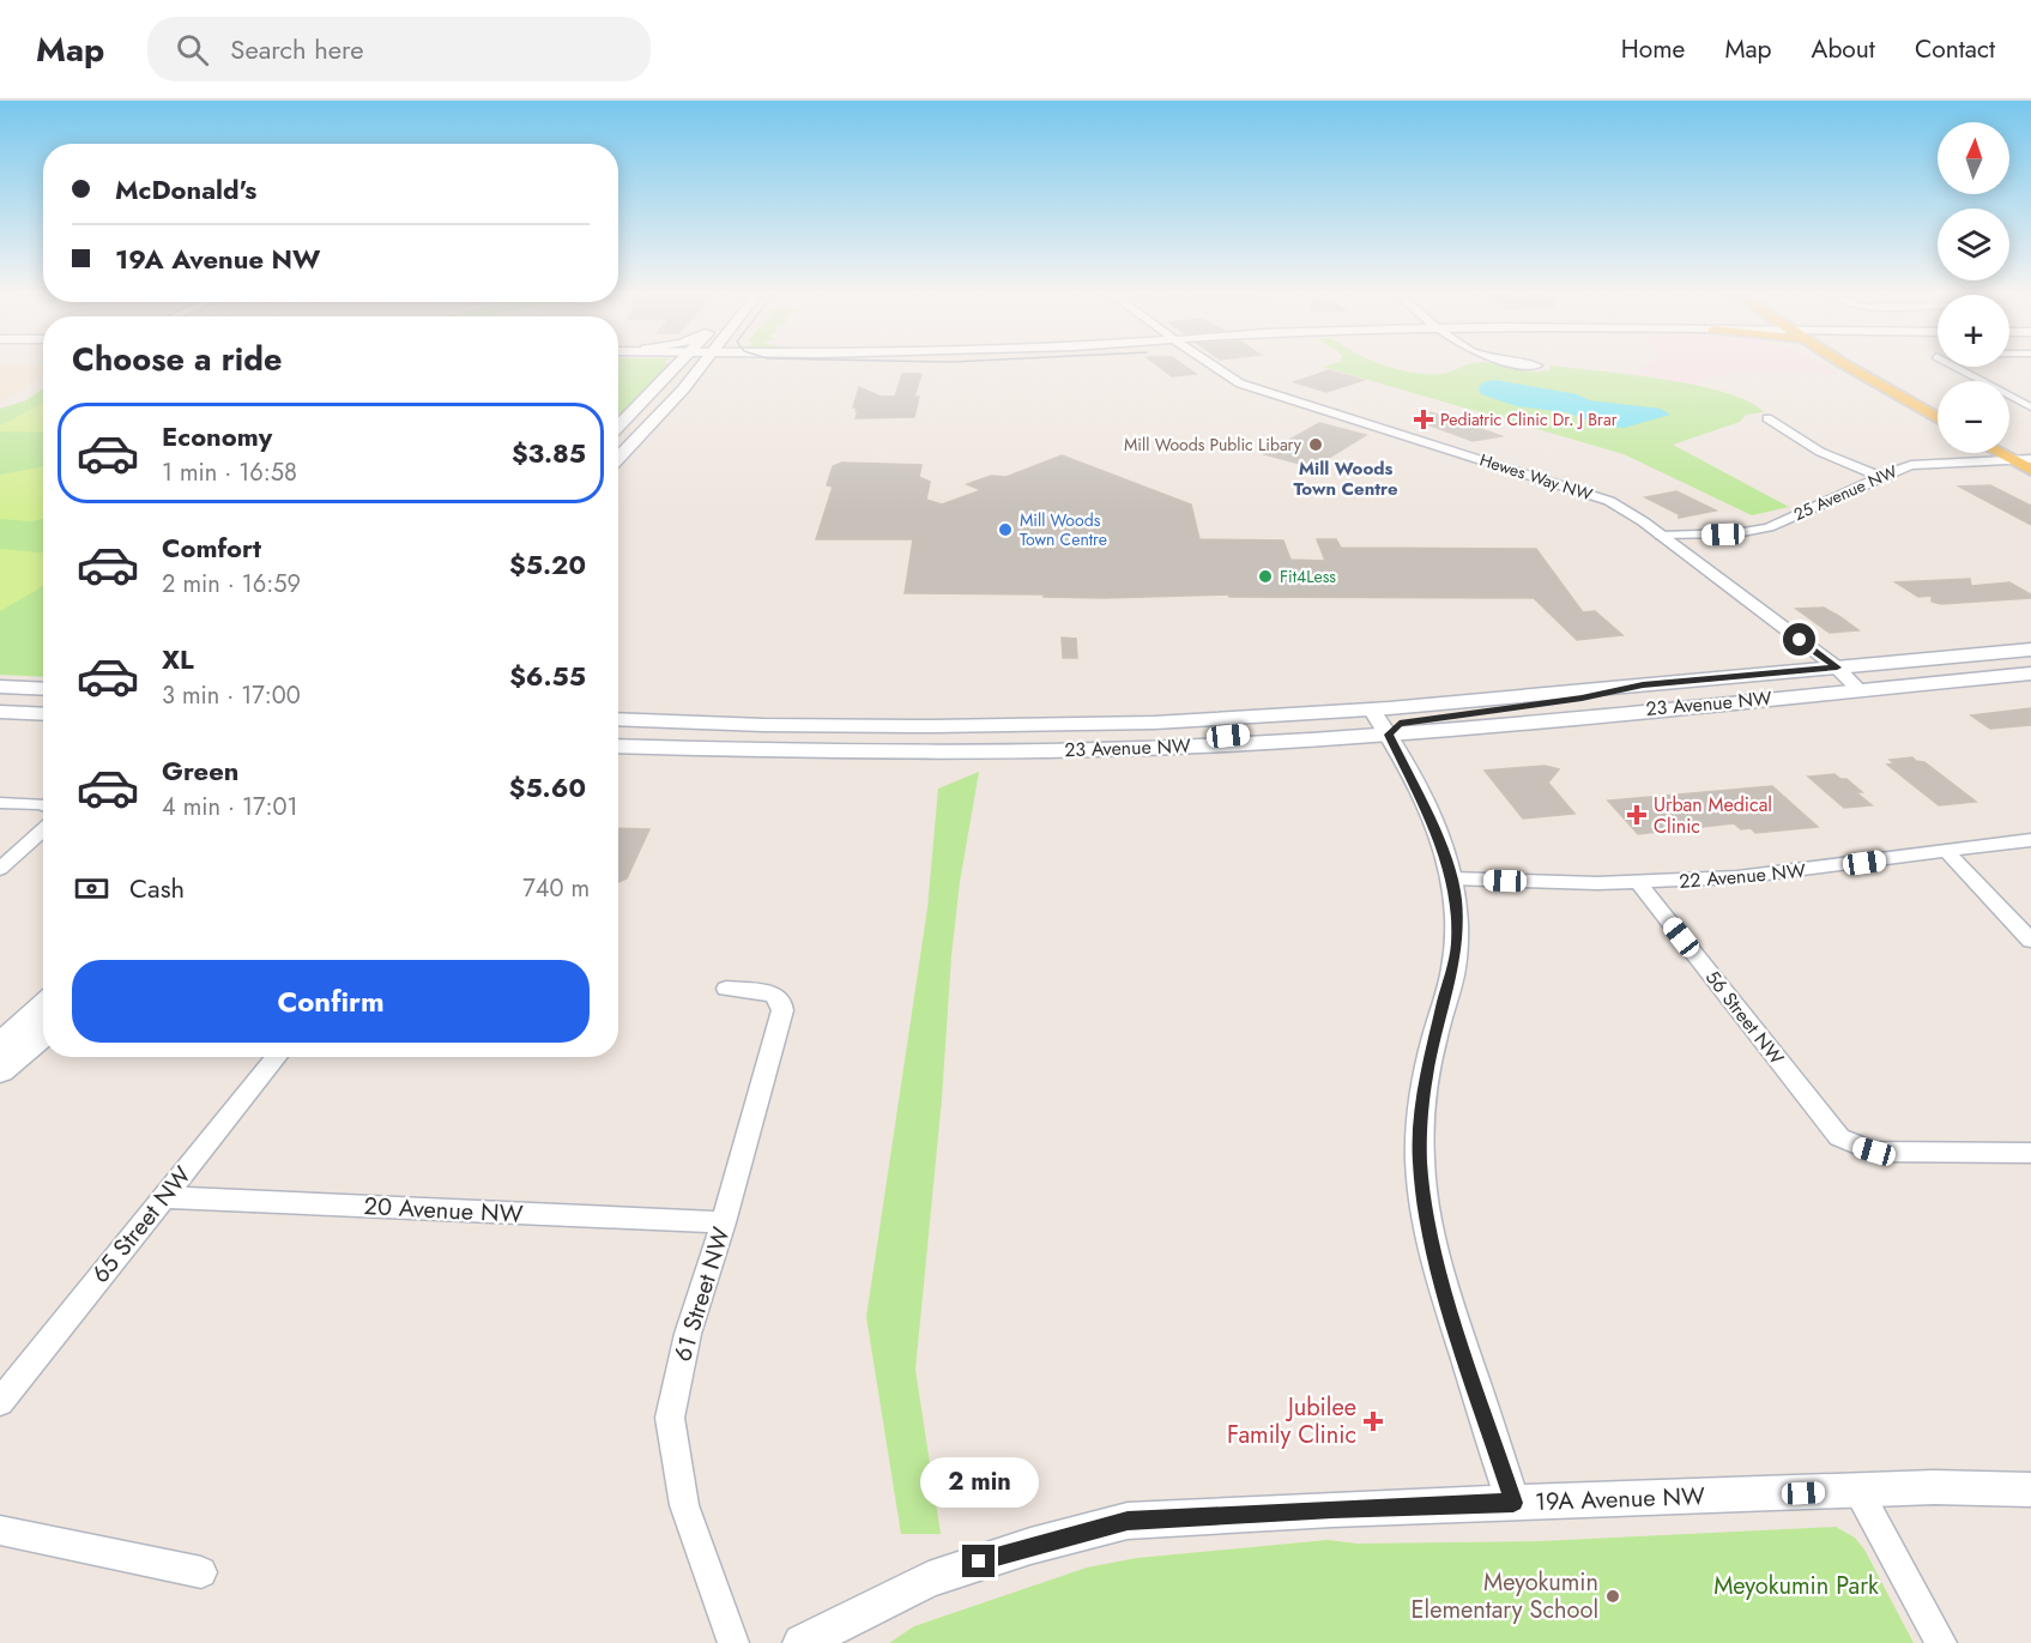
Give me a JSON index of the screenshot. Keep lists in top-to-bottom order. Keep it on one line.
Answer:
{"streets":{"main road":["23 Avenue NW"],"street":["Hewes Way NW","25 Avenue NW","22 Avenue NW","56 Street NW","20 Avenue NW","65 Street NW","61 Street NW","19A Avenue NW"]},"crossings":[["Hewes Way NW","25 Avenue NW"],["Hewes Way NW","23 Avenue NW"],["22 Avenue NW","56 Street NW"],["20 Avenue NW","65 Street NW"],["20 Avenue NW","61 Street NW"]],"districts":["Mill Woods Town Centre"],"parks":["Meyokumin Park"],"places":{"health":["Pediatric Clinic Dr. J Brar","Urban Medical Clinic","Jubilee Family Clinic"],"other":["Mill Woods Public Libary","Mill Woods Town Centre","Fit4Less","Meyokumin Elementary School"]},"north":"top","page":{"header":"Map","search":"Search here","nav":["Home","Map","About","Contact"],"map_buttons":["+","−"],"banner":["McDonald's","19A Avenue NW"],"heading":"Choose a ride","list":[{"name":"Economy","note":"1 min · 16:58","value":"$3.85"},{"name":"Comfort","note":"2 min · 16:59","value":"$5.20"},{"name":"XL","note":"3 min · 17:00","value":"$6.55"},{"name":"Green","note":"4 min · 17:01","value":"$5.60"}],"pay":["Cash","740 m"],"buttons":"Confirm","bubble":"2 min"}}
